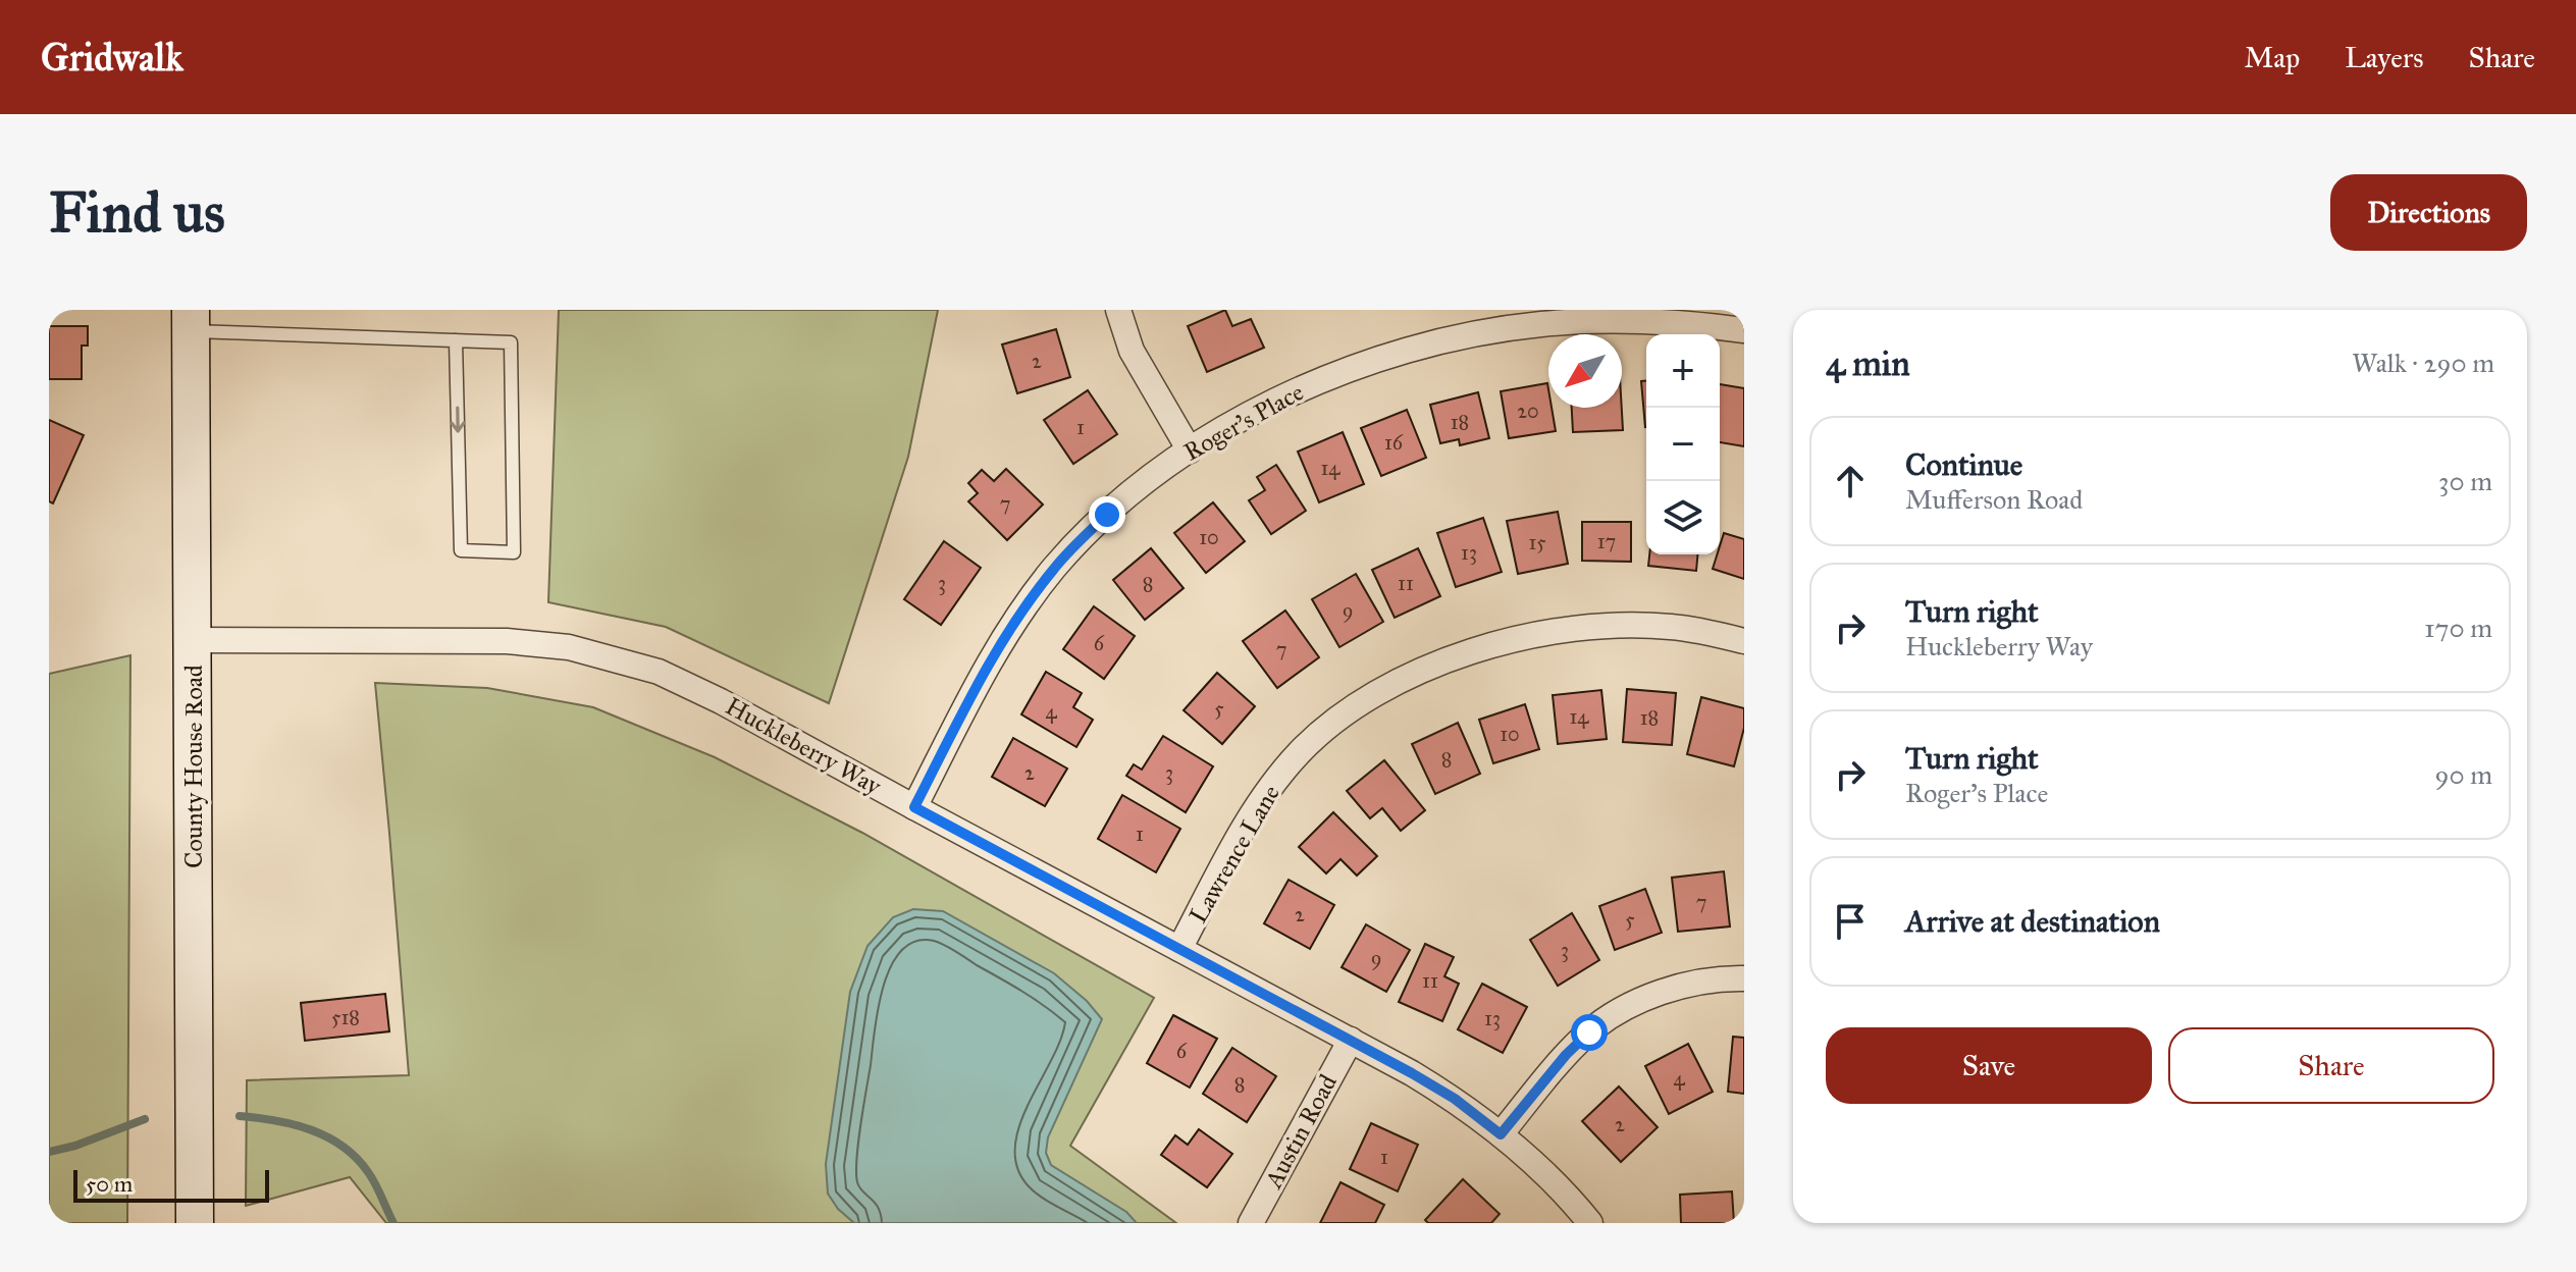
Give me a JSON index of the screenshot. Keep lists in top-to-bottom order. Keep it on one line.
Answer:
{"streets":{"main road":["County House Road"],"street":["Roger's Place","Huckleberry Way","Lawrence Lane","Austin Road"]},"crossings":[["Roger's Place","Huckleberry Way"],["Huckleberry Way","County House Road"],["Huckleberry Way","Lawrence Lane"],["Huckleberry Way","Austin Road"]],"house_numbers":["2","20","18","1","16","14","7","10","17","15","13","3","11","8","9","6","7","5","4","14","18","10","8","2","3","1","7","2","5","3","9","11","518","13","6","4","8","2","1"],"scale_bar":"50 m","north":"bottom left","page":{"header":"Gridwalk","nav":["Map","Layers","Share"],"buttons":["Directions",["Save","Share"]],"title":"Find us","heading":["4 min","Walk · 290 m"],"map_buttons":["+","−"],"list":[["Continue","Mufferson Road","30 m"],["Turn right","Huckleberry Way","170 m"],["Turn right","Roger's Place","90 m"],"Arrive at destination"],"scale":"50 m"}}
